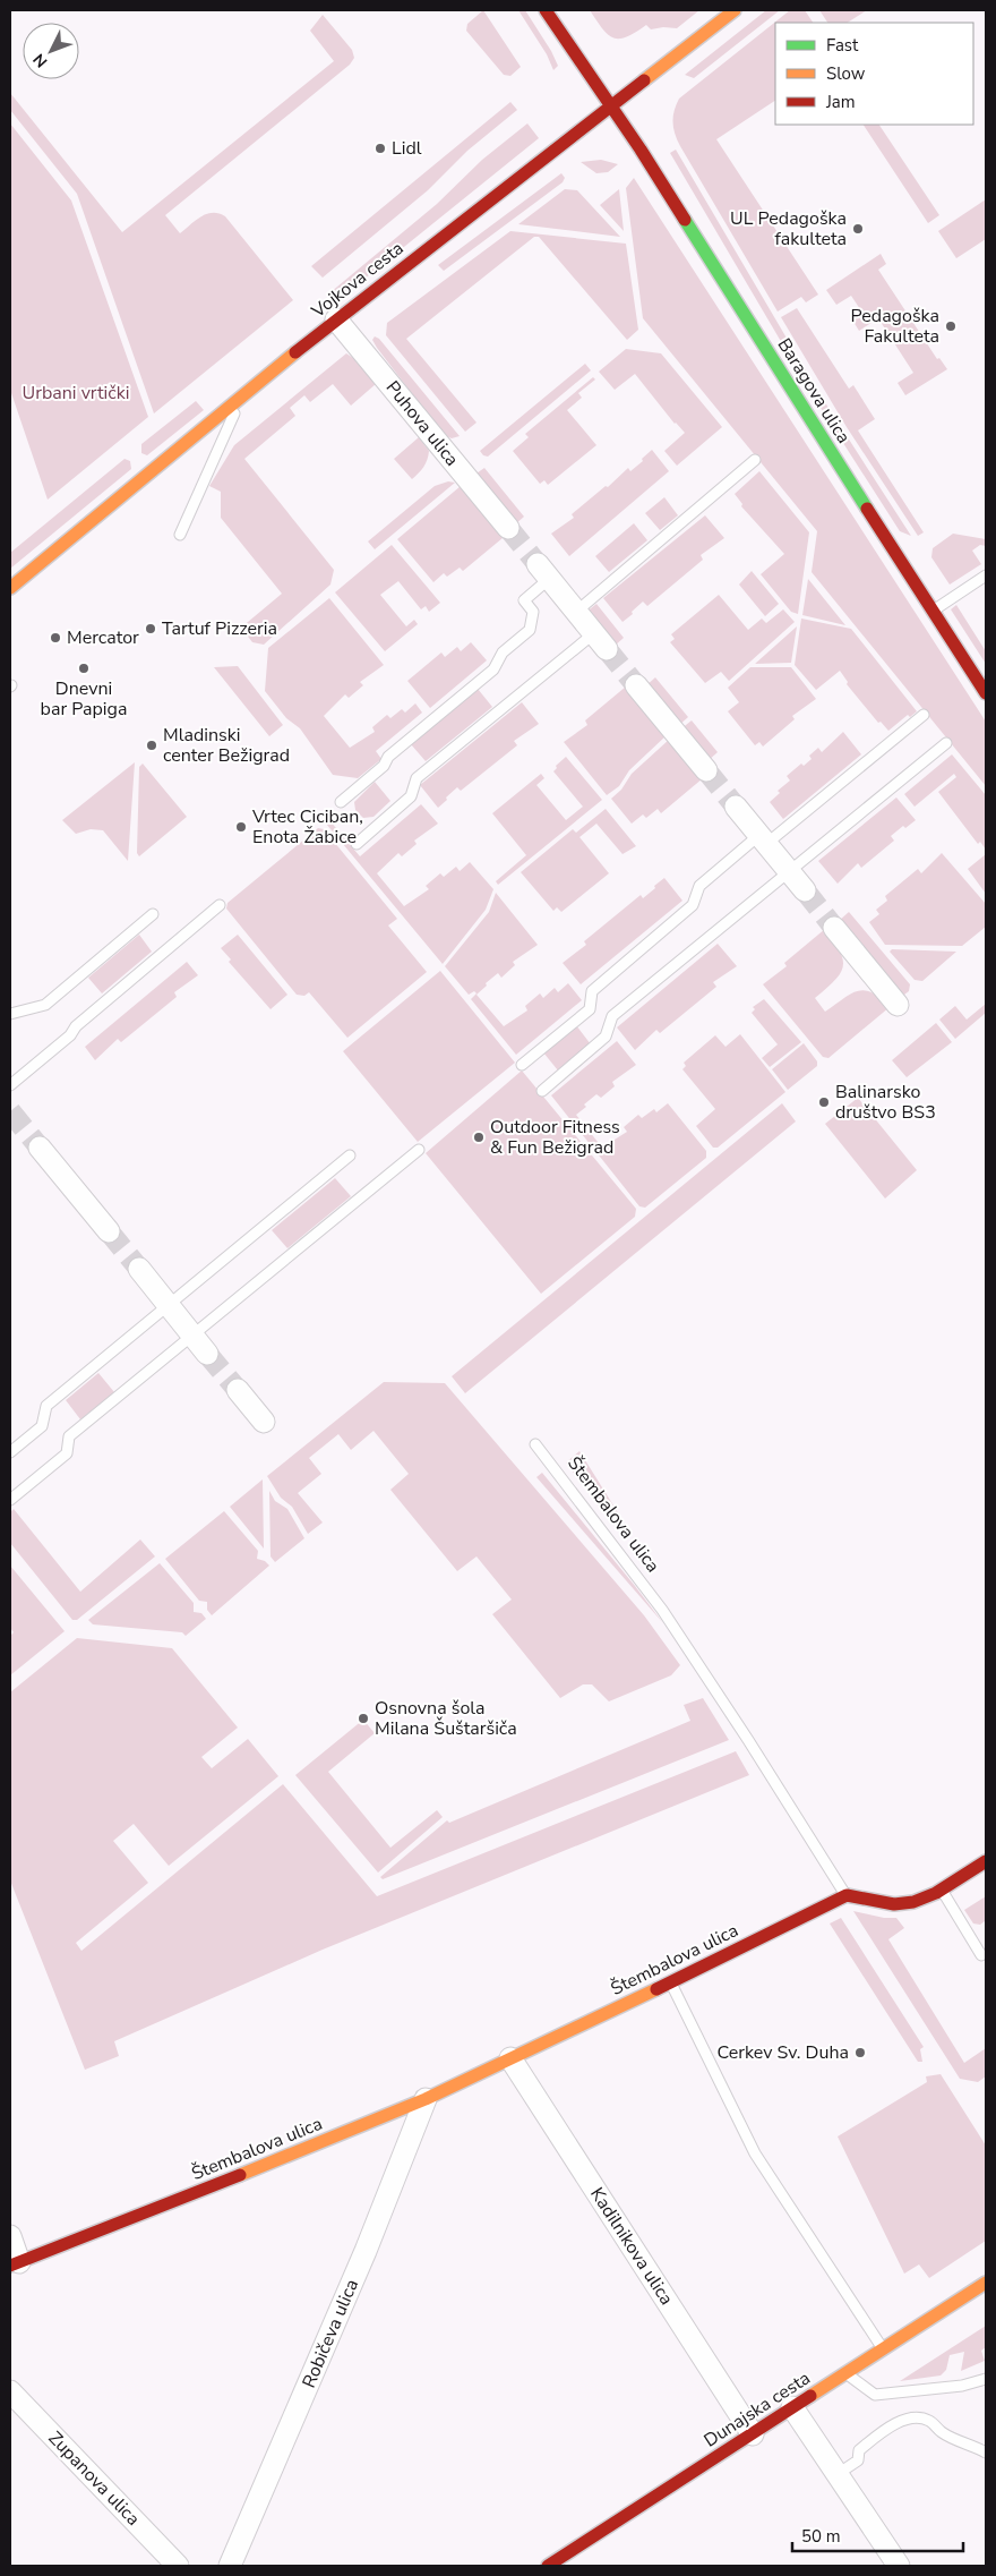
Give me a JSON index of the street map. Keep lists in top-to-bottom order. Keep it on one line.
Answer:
{"streets":{"street":["Vojkova cesta","Baragova ulica","Puhova ulica","Štembalova ulica","Kadilnikova ulica","Robičeva ulica","Dunajska cesta","Zupanova ulica"]},"crossings":[["Vojkova cesta","Baragova ulica"],["Vojkova cesta","Puhova ulica"],["Štembalova ulica","Kadilnikova ulica"],["Štembalova ulica","Robičeva ulica"],["Kadilnikova ulica","Dunajska cesta"]],"parks":["Urbani vrtički"],"places":["Lidl","UL Pedagoška fakulteta","Pedagoška Fakulteta","Tartuf Pizzeria","Mercator","Dnevni bar Papiga","Mladinski center Bežigrad","Vrtec Ciciban, Enota Žabice","Balinarsko društvo BS3","Outdoor Fitness & Fun Bežigrad","Osnovna šola Milana Šuštaršiča","Cerkev Sv. Duha"],"legend":["Fast","Slow","Jam"],"scale_bar":"50 m","north":"bottom left"}
